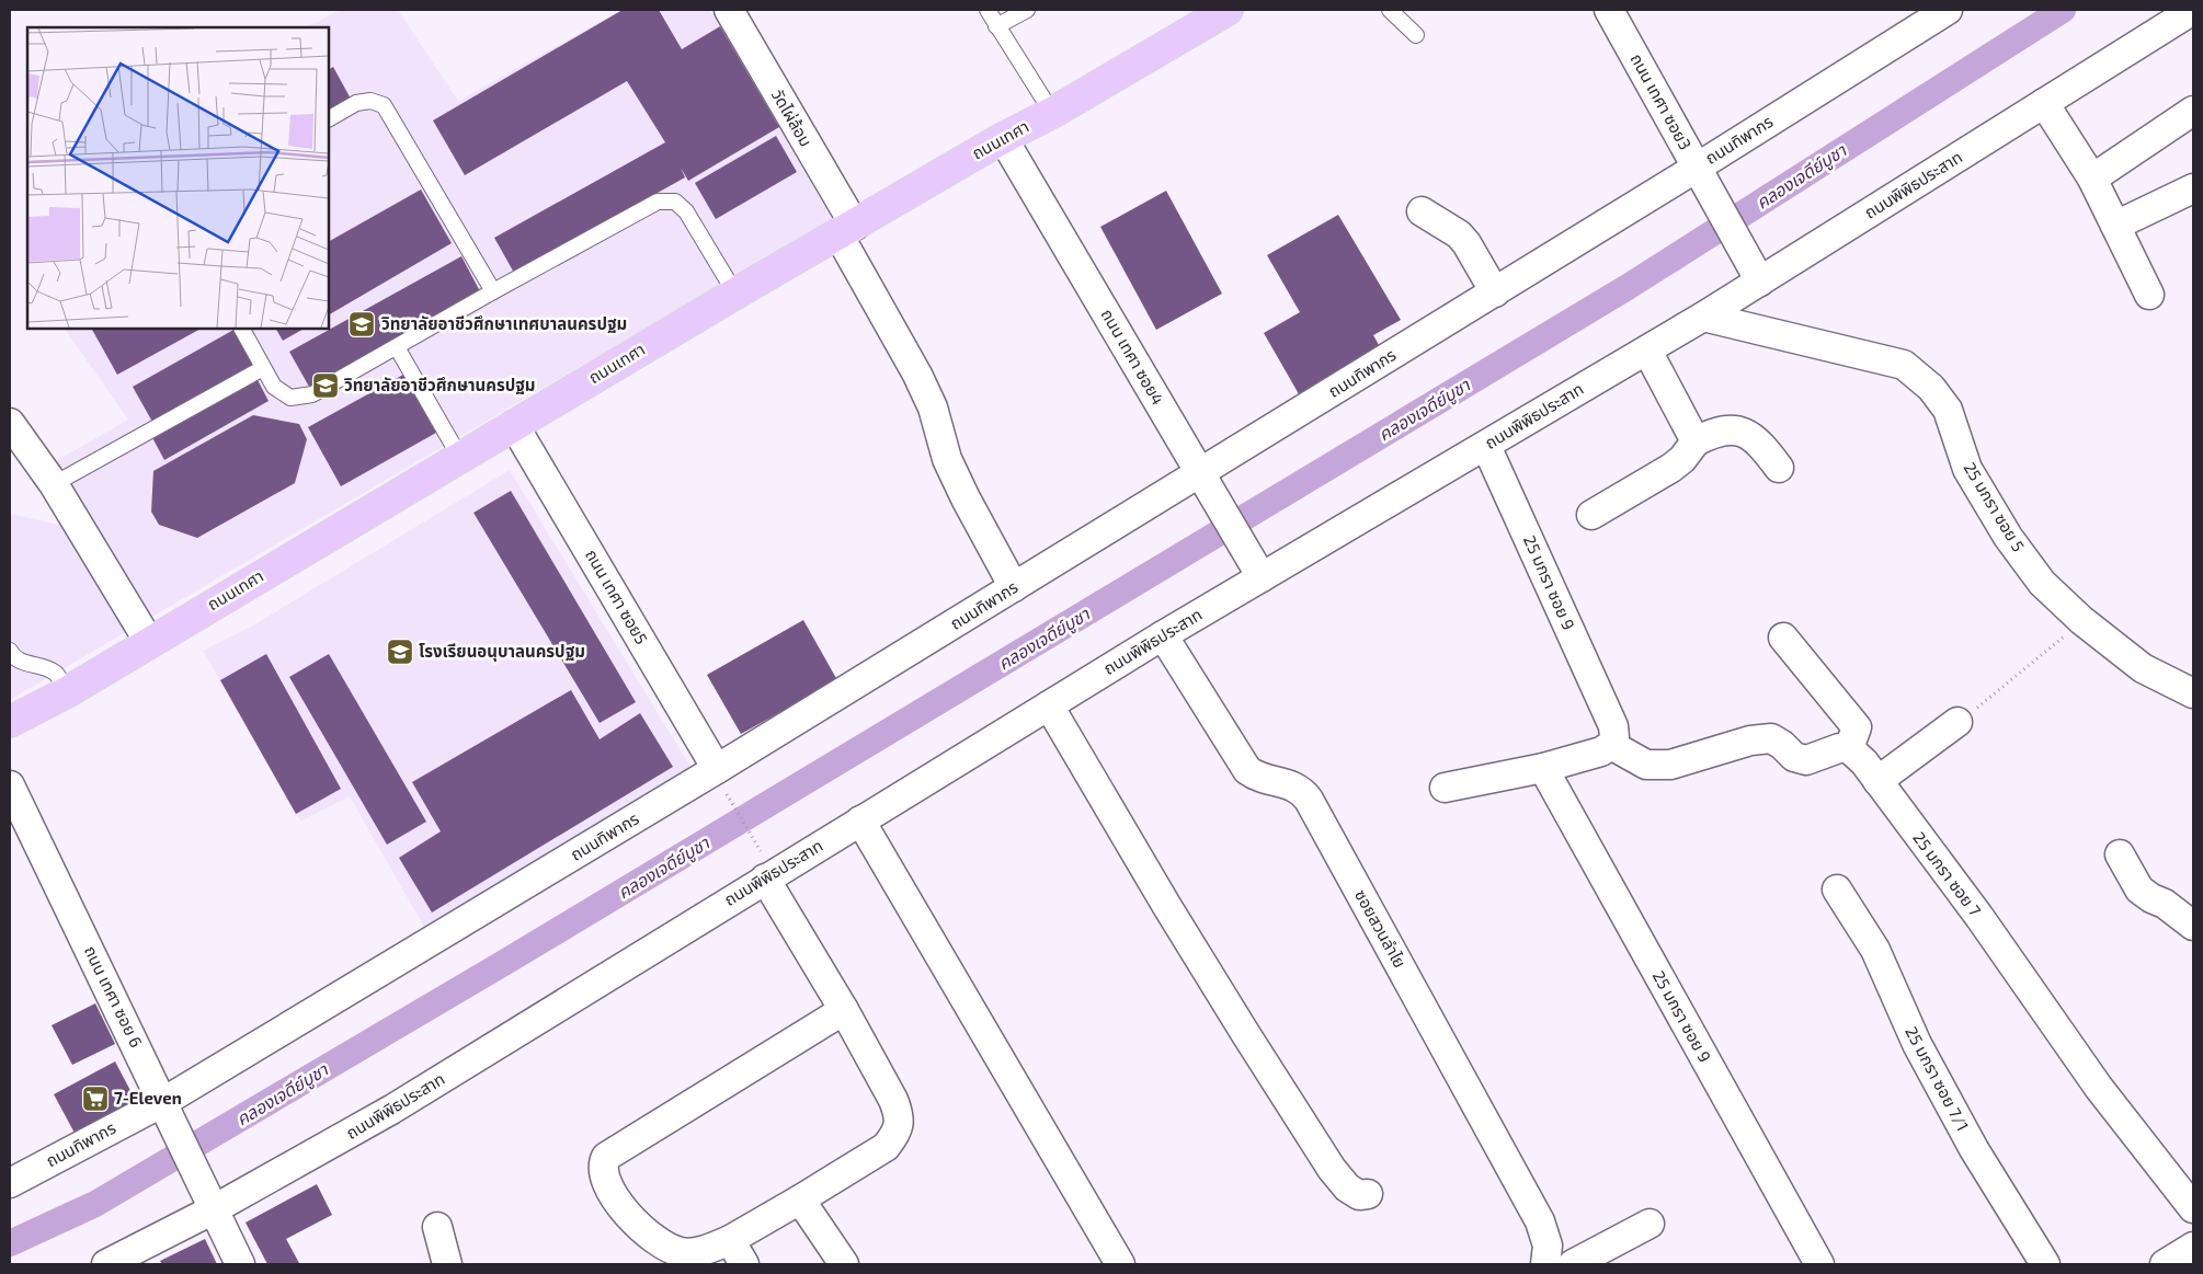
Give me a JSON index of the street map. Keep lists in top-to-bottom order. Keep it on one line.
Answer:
{"streets":{"main road":["ถนนเทศา"],"street":["ถนน เทศา ซอย3","วัดไผ่ล้อม","ถนนทิพากร","ถนนพิพิธประสาท","ถนน เทศา ซอย4","25 มกรา ซอย 5","25 มกรา ซอย 9","ถนน เทศา ซอย5","25 มกรา ซอย 7","ซอยสวนลำไย","ถนน เทศา ซอย 6","25 มกรา ซอย 7/1"]},"crossings":[["ถนน เทศา ซอย3","ถนนทิพากร"],["ถนน เทศา ซอย3","ถนนพิพิธประสาท"],["วัดไผ่ล้อม","ถนนเทศา"],["วัดไผ่ล้อม","ถนนทิพากร"],["ถนนเทศา","ถนน เทศา ซอย4"],["ถนนเทศา","ถนน เทศา ซอย5"],["ถนนทิพากร","ถนน เทศา ซอย4"],["ถนนทิพากร","ถนน เทศา ซอย5"],["ถนนทิพากร","ถนน เทศา ซอย 6"],["ถนนพิพิธประสาท","ถนน เทศา ซอย4"],["ถนนพิพิธประสาท","25 มกรา ซอย 5"],["ถนนพิพิธประสาท","25 มกรา ซอย 9"],["ถนนพิพิธประสาท","ซอยสวนลำไย"],["ถนนพิพิธประสาท","ถนน เทศา ซอย 6"]],"water":["คลองเจดีย์บูชา"],"places":{"school or university":["วิทยาลัยอาชีวศึกษาเทศบาลนครปฐม","วิทยาลัยอาชีวศึกษานครปฐม","โรงเรียนอนุบาลนครปฐม"],"supermarket":["7-Eleven"]}}
